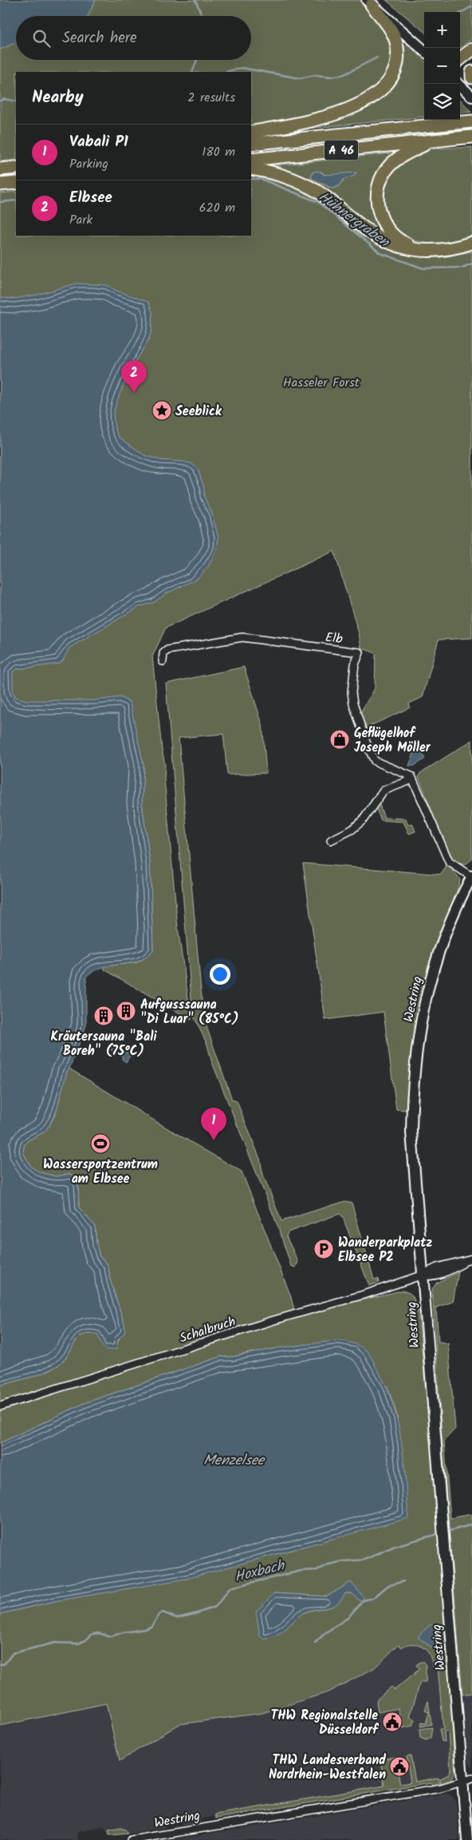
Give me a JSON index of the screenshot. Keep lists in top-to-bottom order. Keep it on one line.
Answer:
{"streets":{"highway":["A 46"],"main road":["Westring"],"street":["Elb","Schalbruch"]},"crossings":[["Westring","Schalbruch"]],"water":["Hühnergraben","Menzelsee","Hoxbach"],"parks":["Hasseler Forst"],"places":{"place":["Seeblick"],"shop":["Geflügelhof Joseph Möller"],"building":["Aufgusssauna \"Di Luar\" (85°C)","Kräutersauna \"Bali Boreh\" (75°C)"],"sports":["Wassersportzentrum am Elbsee"],"parking":["Wanderparkplatz Elbsee P2"],"public building":["THW Regionalstelle Düsseldorf","THW Landesverband Nordrhein-Westfalen"]},"page":{"map_buttons":["+","−"],"search":"Search here","heading":["Nearby","2 results"],"list":[{"mark":"1","name":"Vabali P1","note":"Parking","value":"180 m"},{"mark":"2","name":"Elbsee","note":"Park","value":"620 m"}],"pins":["2","1"]}}
